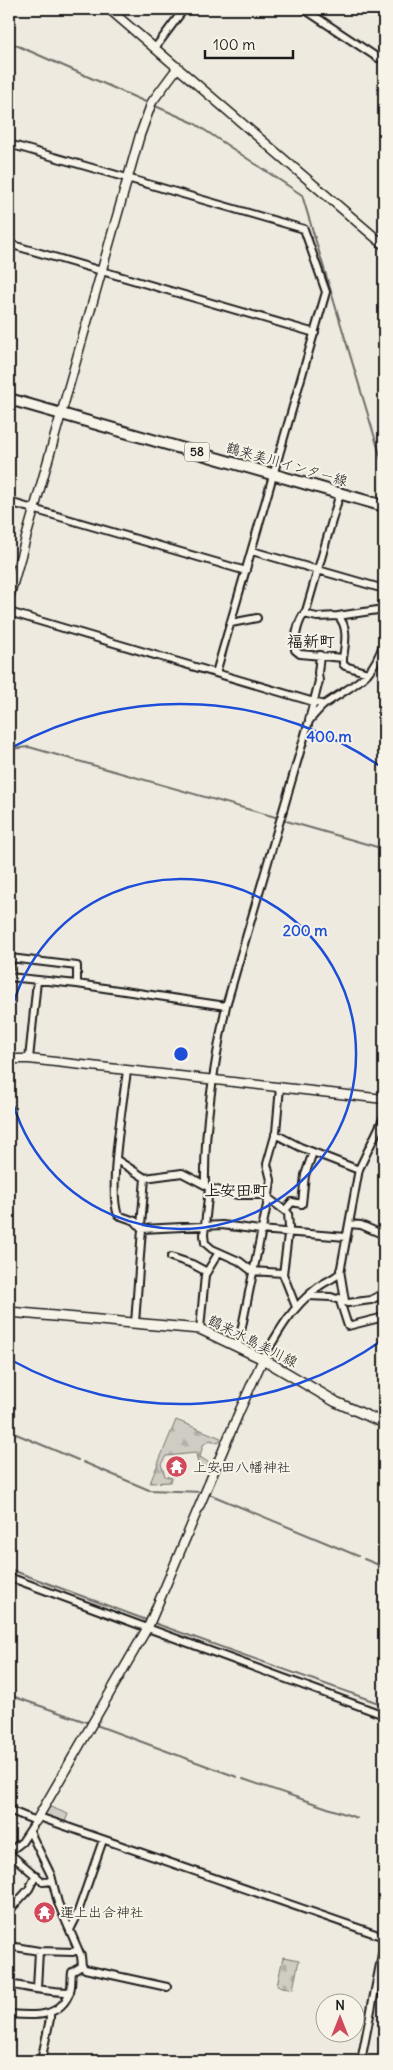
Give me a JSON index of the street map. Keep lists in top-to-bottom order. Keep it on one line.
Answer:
{"streets":{"main road":["58","鶴来美川インター線","鶴来水島美川線"]},"districts":["福新町","上安田町"],"places":{"temple":["上安田八幡神社","運上出合神社"]},"scale_bar":"100 m","north":"top","rings":["400 m","200 m"]}
